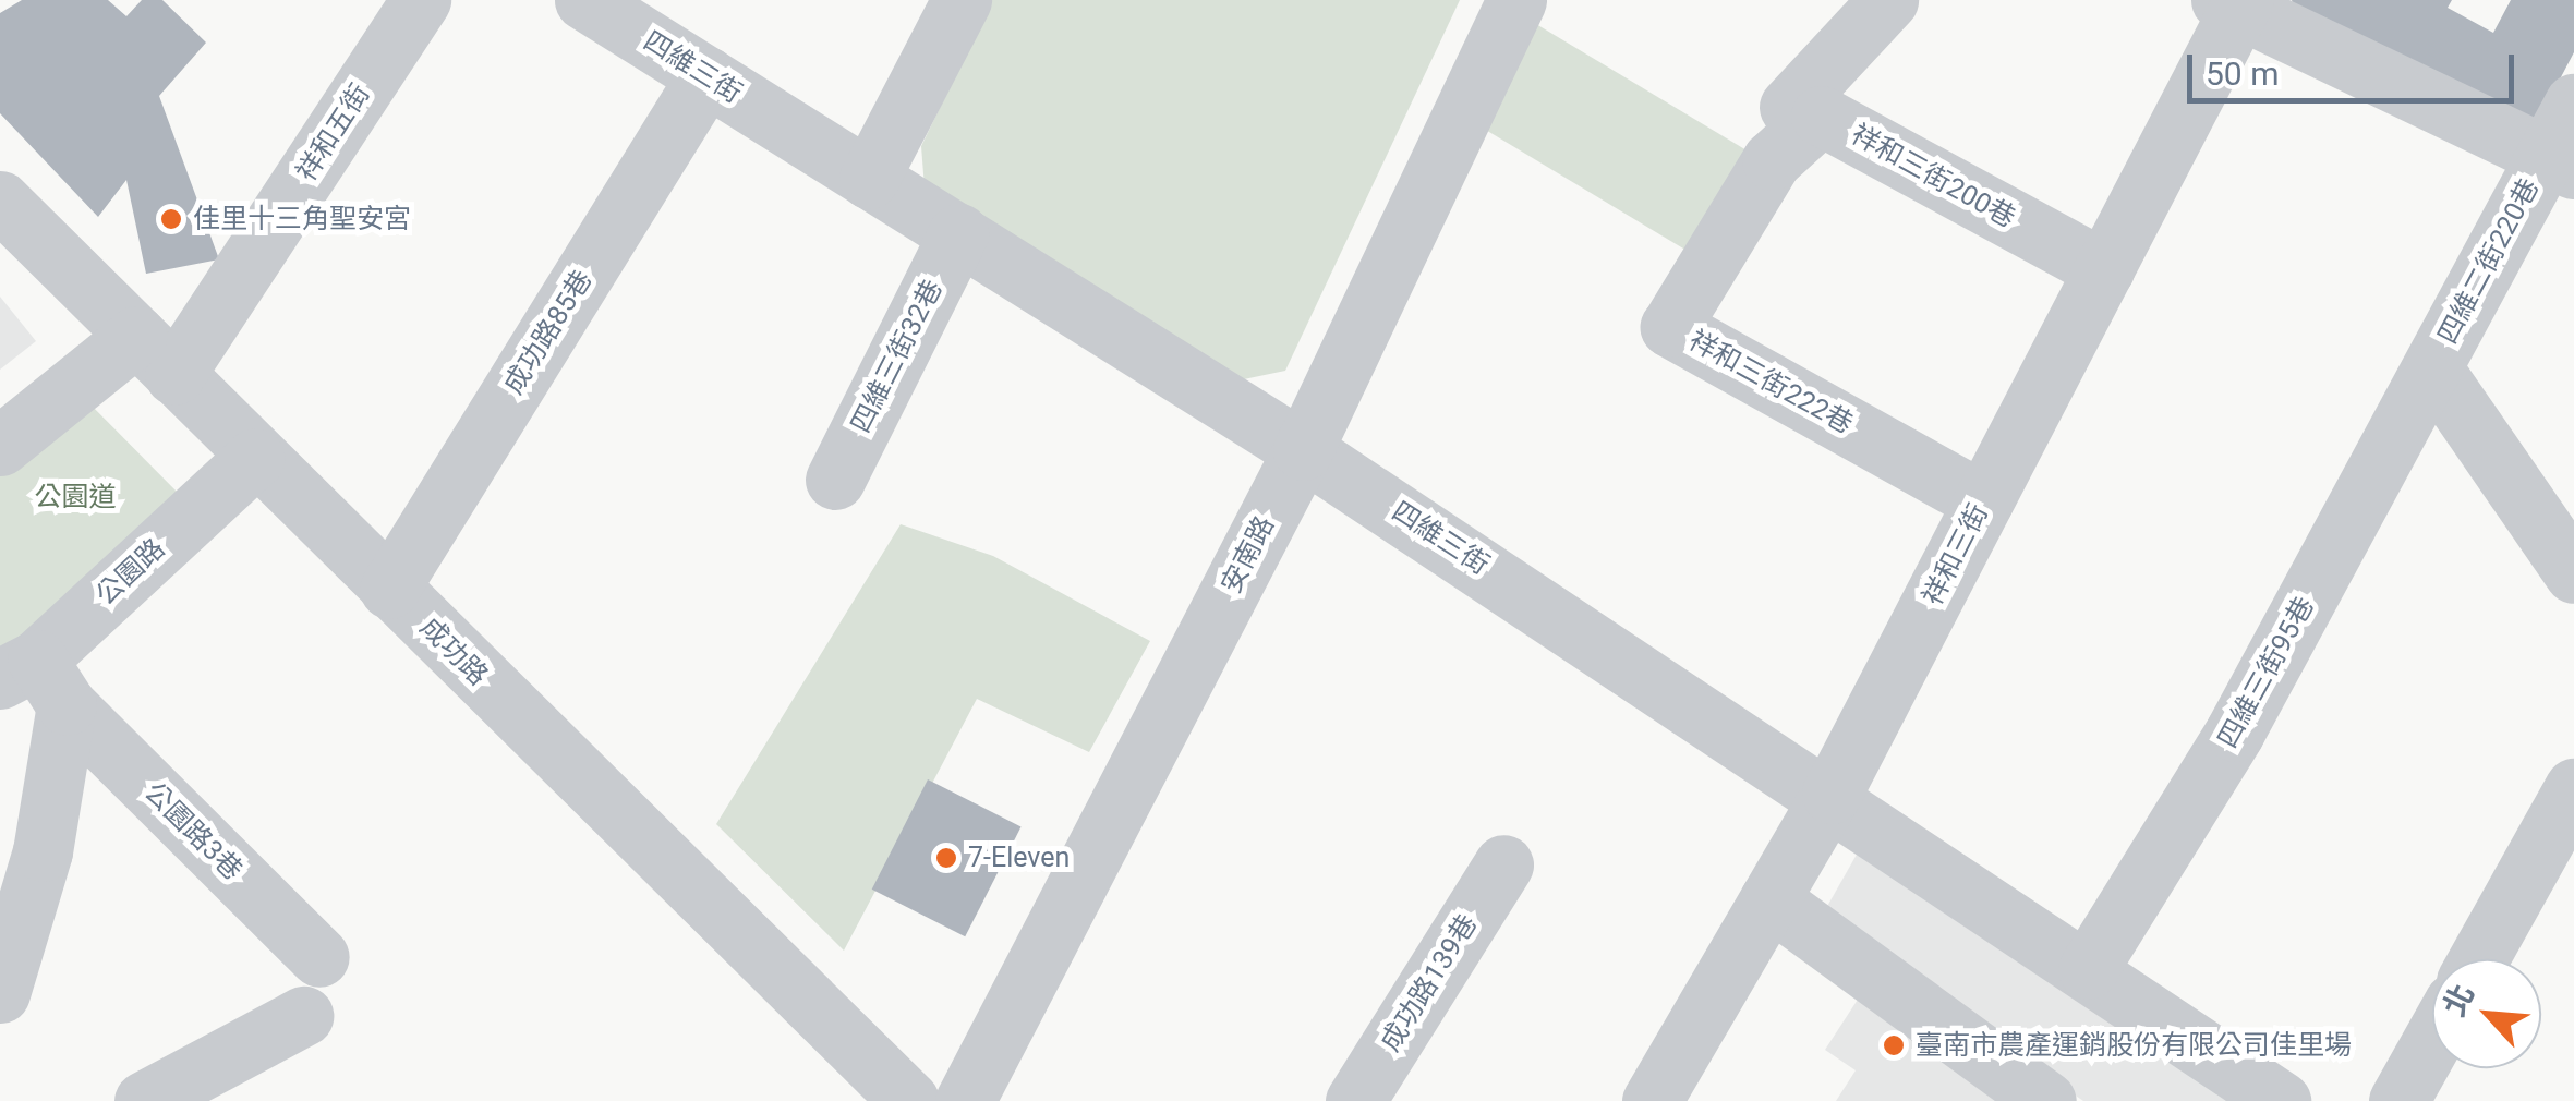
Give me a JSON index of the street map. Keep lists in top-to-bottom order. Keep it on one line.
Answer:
{"streets":{"street":["四維三街","祥和五街","祥和三街200巷","四維二街220巷","成功路85巷","四維三街32巷","祥和三街222巷","安南路","祥和三街","公園路","成功路","四維三街95巷","公園路3巷","成功路139巷"]},"crossings":[["四維三街","成功路85巷"],["四維三街","四維三街32巷"],["四維三街","安南路"],["四維三街","祥和三街"],["四維三街","四維三街95巷"],["祥和五街","成功路"],["祥和三街200巷","祥和三街222巷"],["祥和三街200巷","祥和三街"],["四維二街220巷","四維三街95巷"],["成功路85巷","成功路"],["祥和三街222巷","祥和三街"],["公園路","成功路"],["公園路","公園路3巷"]],"parks":["公園道"],"places":["佳里十三角聖安宮","7-Eleven","臺南市農產運銷股份有限公司佳里場"],"scale_bar":"50 m","north":"top left"}
